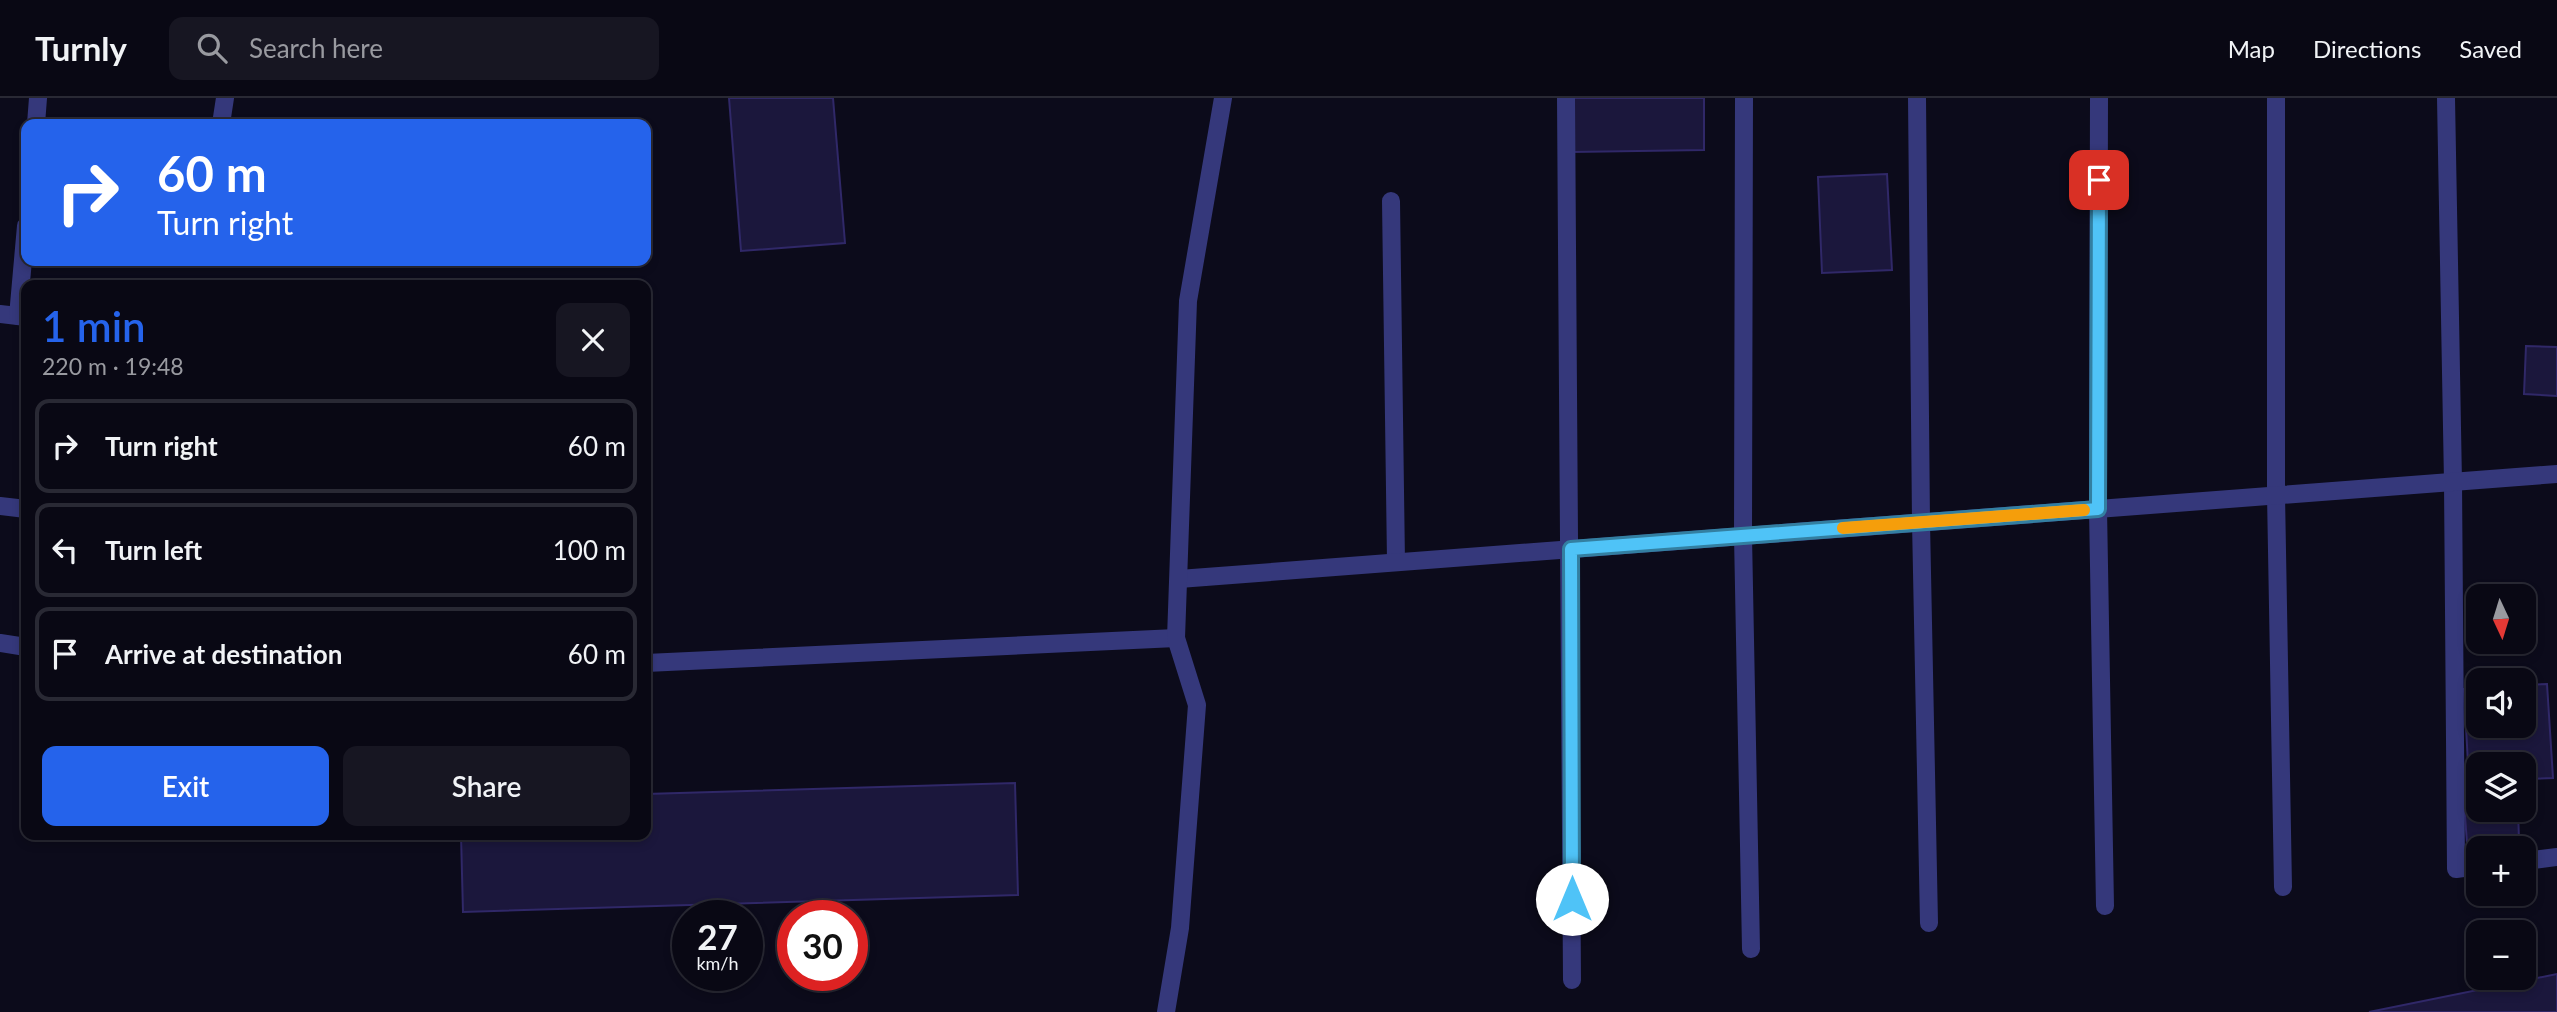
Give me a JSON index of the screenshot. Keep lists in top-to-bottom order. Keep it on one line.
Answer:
{"north":"bottom","page":{"header":"Turnly","search":"Search here","nav":["Map","Directions","Saved"],"turn":["60 m","Turn right"],"heading":["1 min","220 m · 19:48"],"list":[{"name":"Turn right","value":"60 m"},{"name":"Turn left","value":"100 m"},{"name":"Arrive at destination","value":"60 m"}],"map_buttons":["+","−"],"buttons":["Exit","Share"],"speed":"27 km/h","limit":"30"}}
